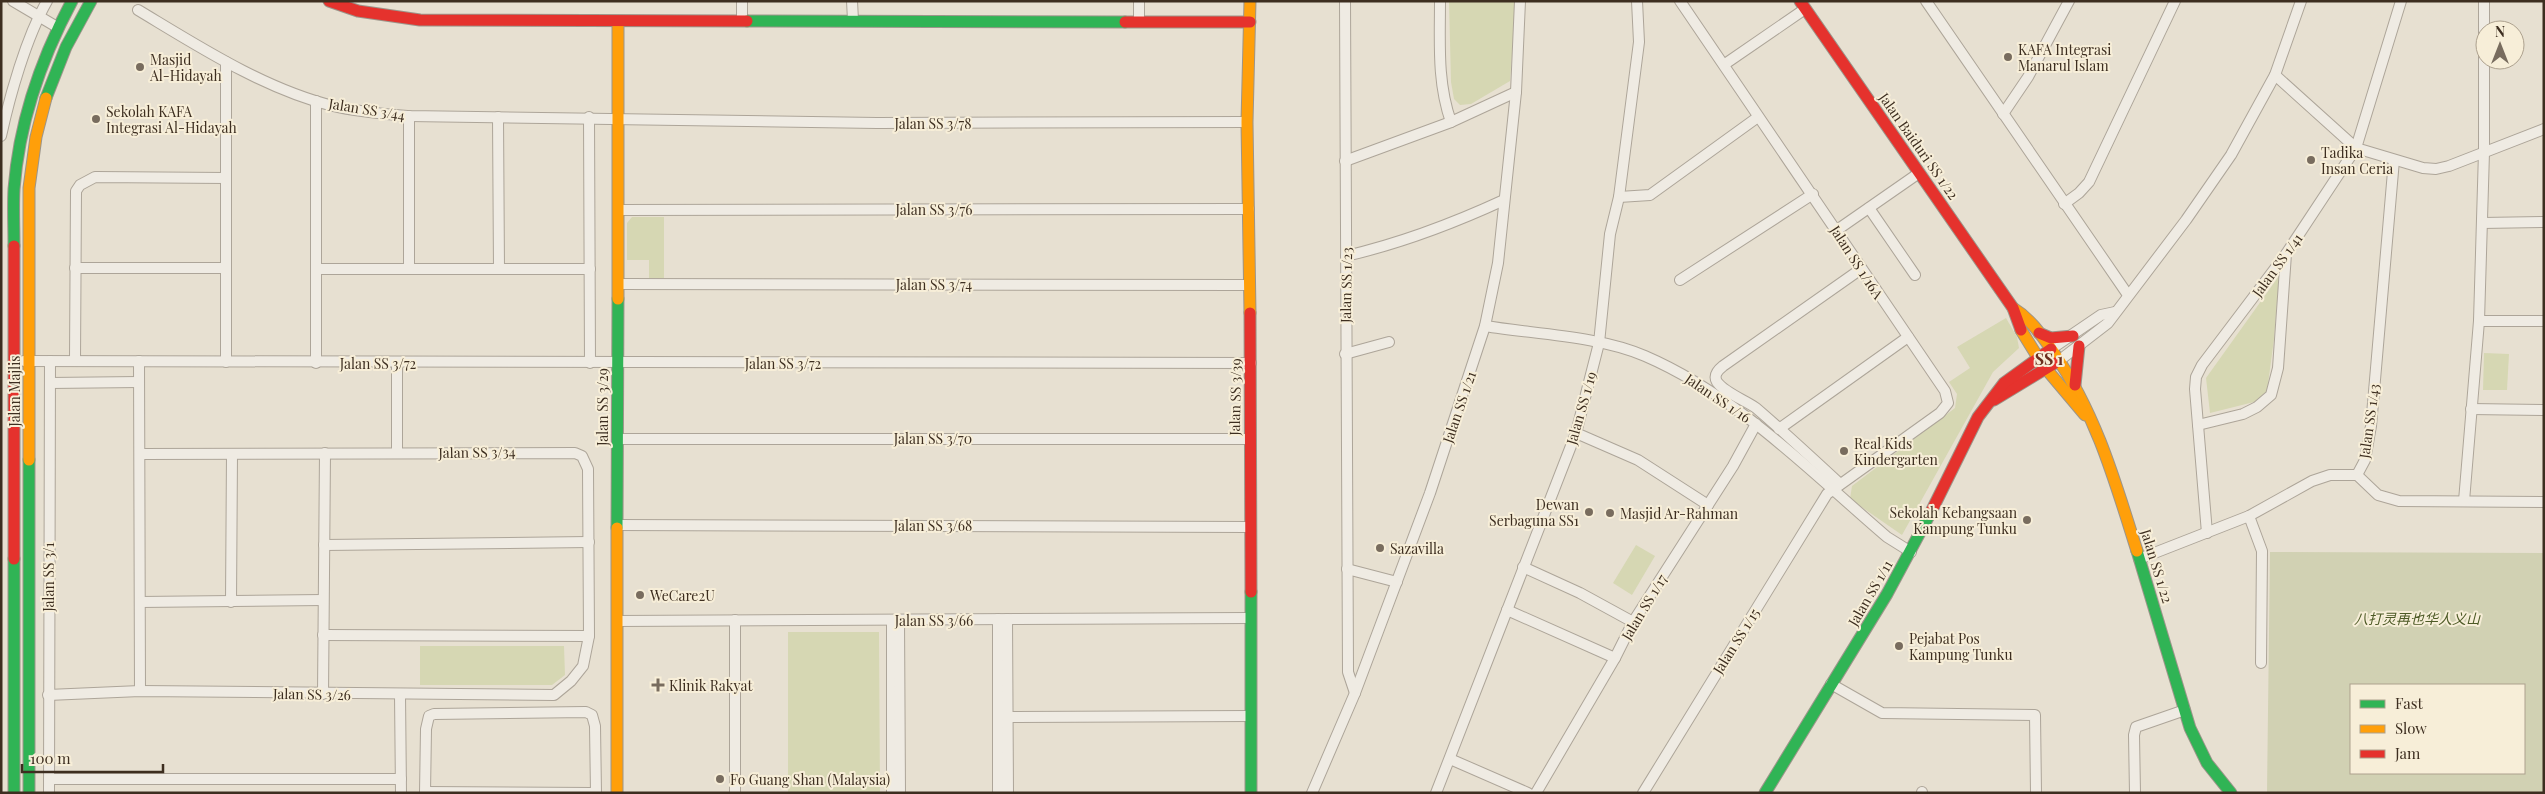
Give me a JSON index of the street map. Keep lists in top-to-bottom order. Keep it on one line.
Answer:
{"streets":{"street":["Jalan SS 3/44","Jalan SS 3/78","Jalan Baiduri SS 1/22","Jalan SS 3/76","Jalan SS 1/16A","Jalan SS 1/41","Jalan SS 3/74","Jalan SS 1/23","Jalan SS 3/72","Jalan Majlis","Jalan SS 3/39","Jalan SS 1/16","Jalan SS 3/29","Jalan SS 1/21","Jalan SS 1/19","Jalan SS 1/43","Jalan SS 3/70","Jalan SS 3/34","Jalan SS 3/68","Jalan SS 1/22","Jalan SS 3/1","Jalan SS 1/11","Jalan SS 1/17","Jalan SS 3/66","Jalan SS 1/15","Jalan SS 3/26"]},"crossings":[["Jalan SS 3/44","Jalan SS 3/78"],["Jalan SS 3/44","Jalan SS 3/29"],["Jalan SS 3/78","Jalan SS 3/39"],["Jalan SS 3/78","Jalan SS 3/29"],["Jalan Baiduri SS 1/22","Jalan SS 1/22"],["Jalan SS 3/76","Jalan SS 3/39"],["Jalan SS 3/76","Jalan SS 3/29"],["Jalan SS 1/16A","Jalan SS 1/16"],["Jalan SS 1/16A","Jalan SS 1/15"],["Jalan SS 1/41","Jalan SS 1/43"],["Jalan SS 3/74","Jalan SS 3/39"],["Jalan SS 3/74","Jalan SS 3/29"],["Jalan SS 1/23","Jalan SS 1/21"],["Jalan SS 3/72","Jalan Majlis"],["Jalan SS 3/72","Jalan SS 3/39"],["Jalan SS 3/72","Jalan SS 3/29"],["Jalan SS 3/72","Jalan SS 3/1"],["Jalan SS 3/39","Jalan SS 3/70"],["Jalan SS 3/39","Jalan SS 3/68"],["Jalan SS 3/39","Jalan SS 3/66"],["Jalan SS 1/16","Jalan SS 1/21"],["Jalan SS 1/16","Jalan SS 1/19"],["Jalan SS 1/16","Jalan SS 1/11"],["Jalan SS 1/16","Jalan SS 1/17"],["Jalan SS 1/16","Jalan SS 1/15"],["Jalan SS 3/29","Jalan SS 3/70"],["Jalan SS 3/29","Jalan SS 3/68"],["Jalan SS 3/29","Jalan SS 3/66"],["Jalan SS 1/43","Jalan SS 1/22"],["Jalan SS 3/34","Jalan SS 3/26"],["Jalan SS 1/22","Jalan SS 1/11"],["Jalan SS 3/1","Jalan SS 3/26"]],"districts":["SS 1"],"parks":["八打灵再也华人义山"],"places":{"other":["KAFA Integrasi Manarul Islam","Masjid Al-Hidayah","Sekolah KAFA Integrasi Al-Hidayah","Tadika Insan Ceria","Real Kids Kindergarten","Dewan Serbaguna SS1","Masjid Ar-Rahman","Sekolah Kebangsaan Kampung Tunku","Sazavilla","WeCare2U","Pejabat Pos Kampung Tunku","Fo Guang Shan (Malaysia)"],"health":["Klinik Rakyat"]},"legend":["Fast","Slow","Jam"],"scale_bar":"100 m","north":"top"}
